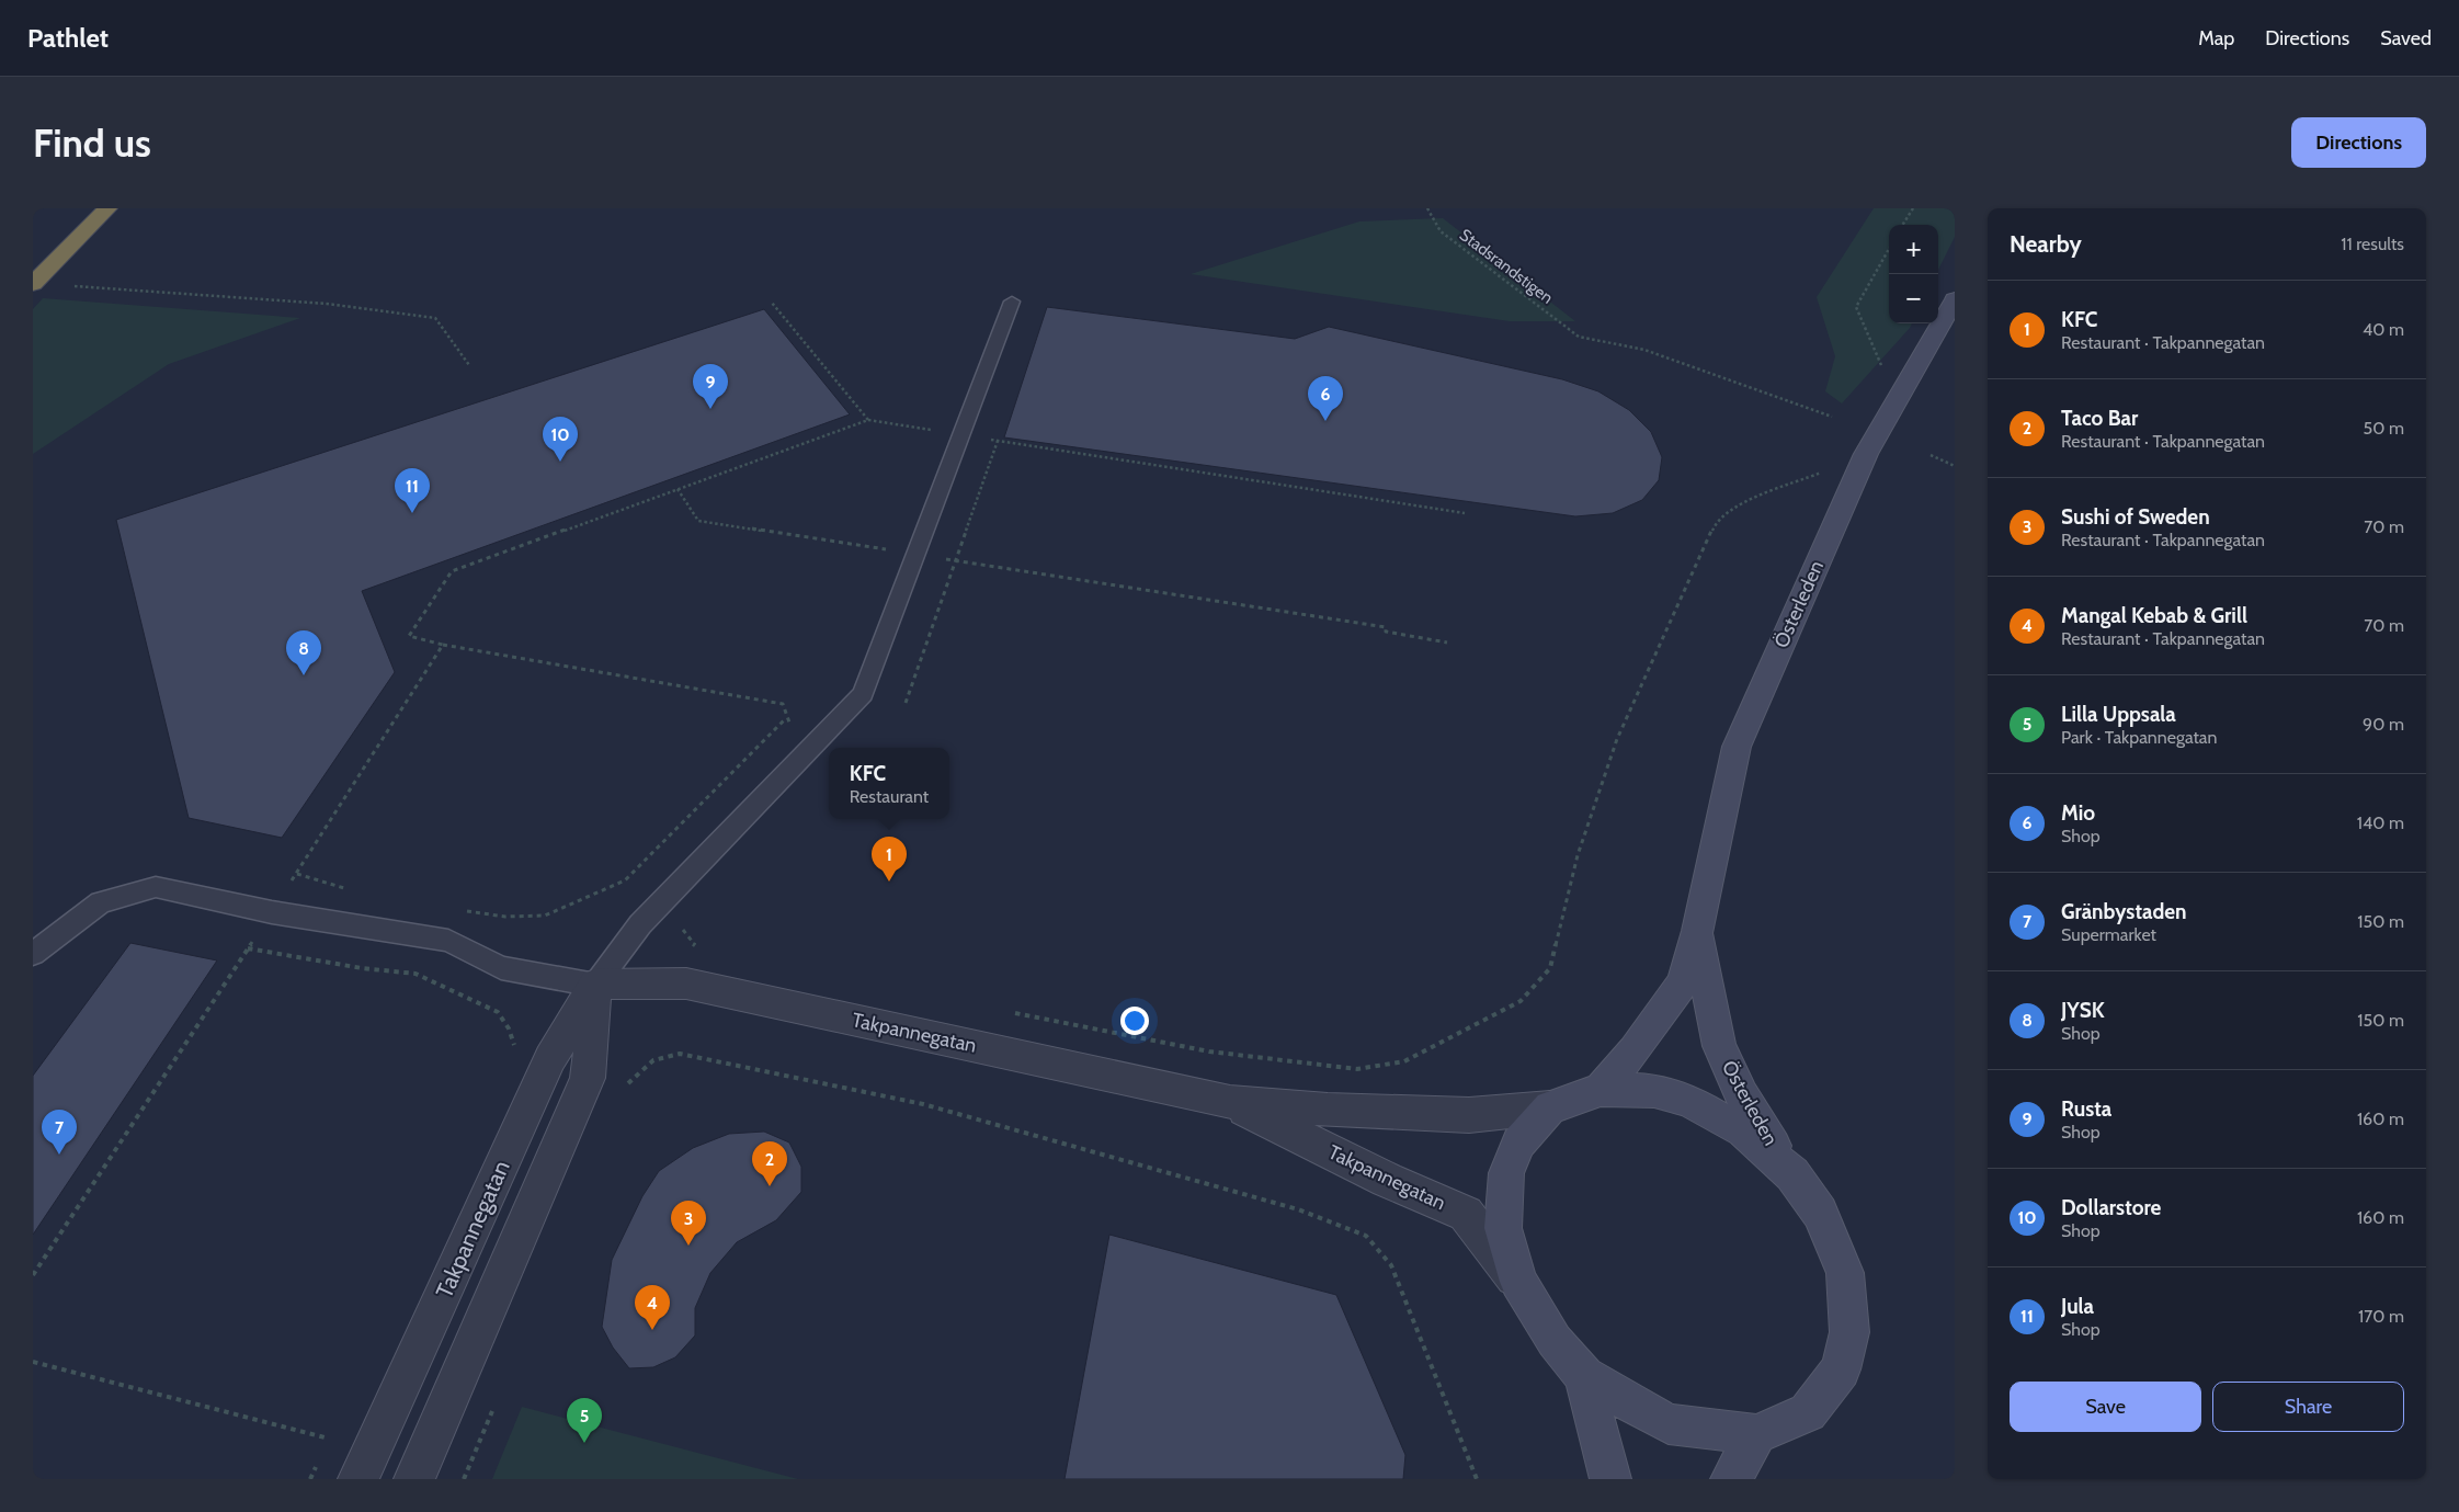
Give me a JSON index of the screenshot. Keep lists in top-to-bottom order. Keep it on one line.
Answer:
{"streets":{"main road":["Österleden"],"street":["Takpannegatan"],"path":["Stadsrandstigen"]},"page":{"header":"Pathlet","nav":["Map","Directions","Saved"],"buttons":["Directions",["Save","Share"]],"title":"Find us","heading":["Nearby","11 results"],"map_buttons":["+","−"],"list":[{"mark":"1","name":"KFC","note":"Restaurant · Takpannegatan","value":"40 m"},{"mark":"2","name":"Taco Bar","note":"Restaurant · Takpannegatan","value":"50 m"},{"mark":"3","name":"Sushi of Sweden","note":"Restaurant · Takpannegatan","value":"70 m"},{"mark":"4","name":"Mangal Kebab & Grill","note":"Restaurant · Takpannegatan","value":"70 m"},{"mark":"5","name":"Lilla Uppsala","note":"Park · Takpannegatan","value":"90 m"},{"mark":"6","name":"Mio","note":"Shop","value":"140 m"},{"mark":"7","name":"Gränbystaden","note":"Supermarket","value":"150 m"},{"mark":"8","name":"JYSK","note":"Shop","value":"150 m"},{"mark":"9","name":"Rusta","note":"Shop","value":"160 m"},{"mark":"10","name":"Dollarstore","note":"Shop","value":"160 m"},{"mark":"11","name":"Jula","note":"Shop","value":"170 m"}],"pins":["9","6","10","11","8","1","7","2","3","4","5"],"popup":["KFC","Restaurant"]}}
